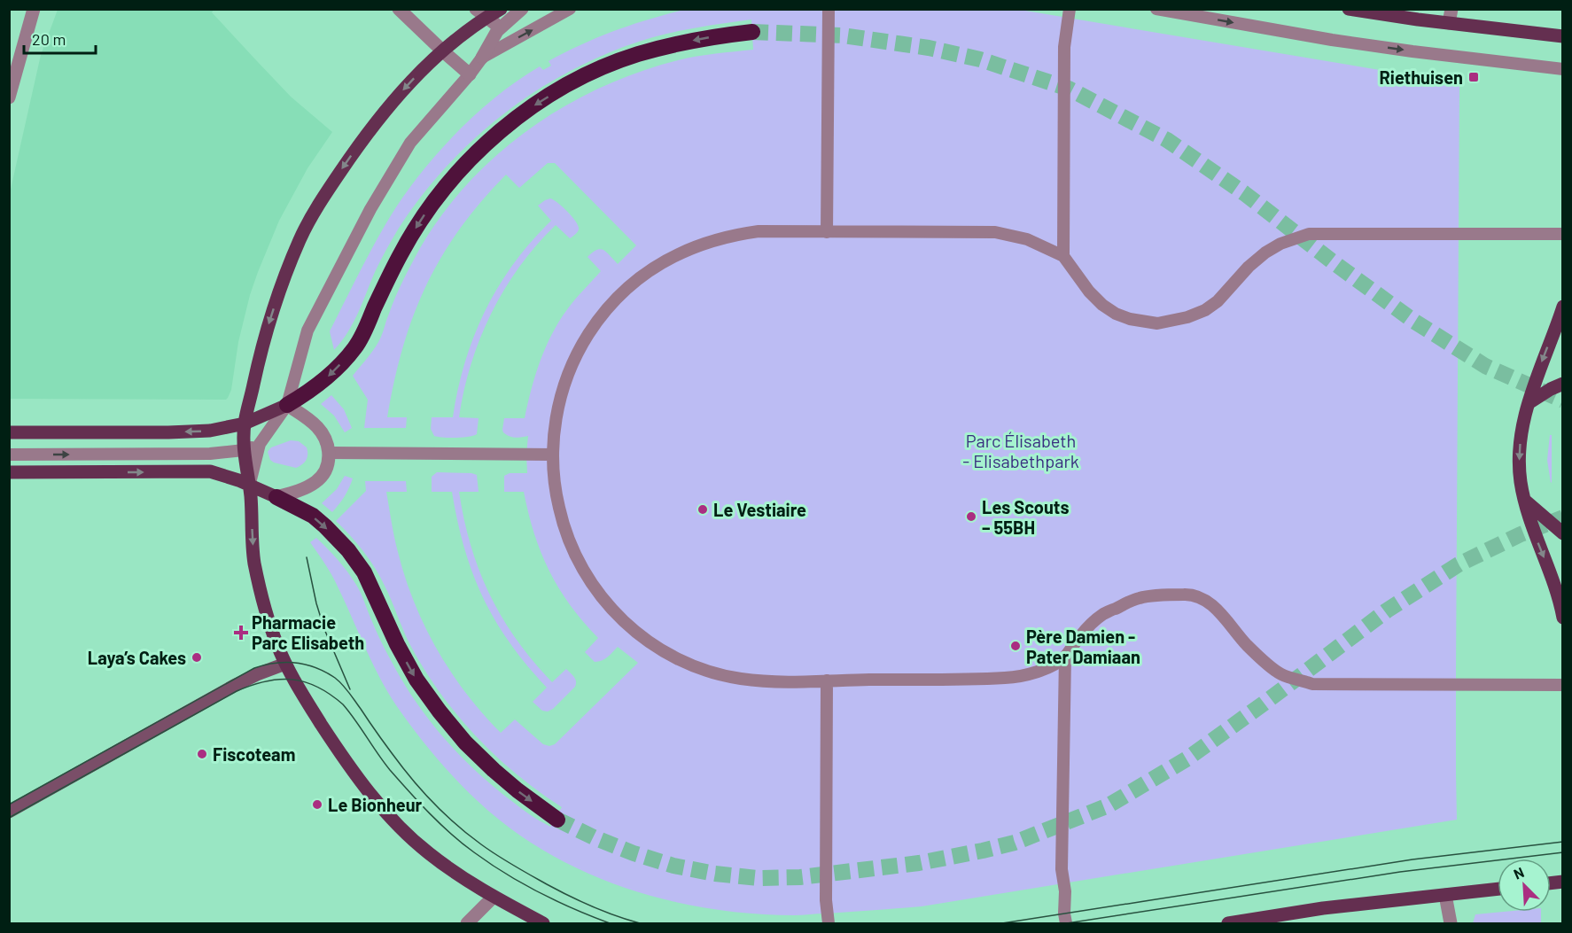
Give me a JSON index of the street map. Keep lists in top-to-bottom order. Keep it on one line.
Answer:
{"parks":["Parc Élisabeth - Elisabethpark"],"places":{"transit":["Riethuisen"],"other":["Le Vestiaire","Les Scouts – 55BH","Père Damien - Pater Damiaan","Laya’s Cakes","Fiscoteam","Le Bionheur"],"health":["Pharmacie Parc Elisabeth"]},"scale_bar":"20 m","north":"top left"}
